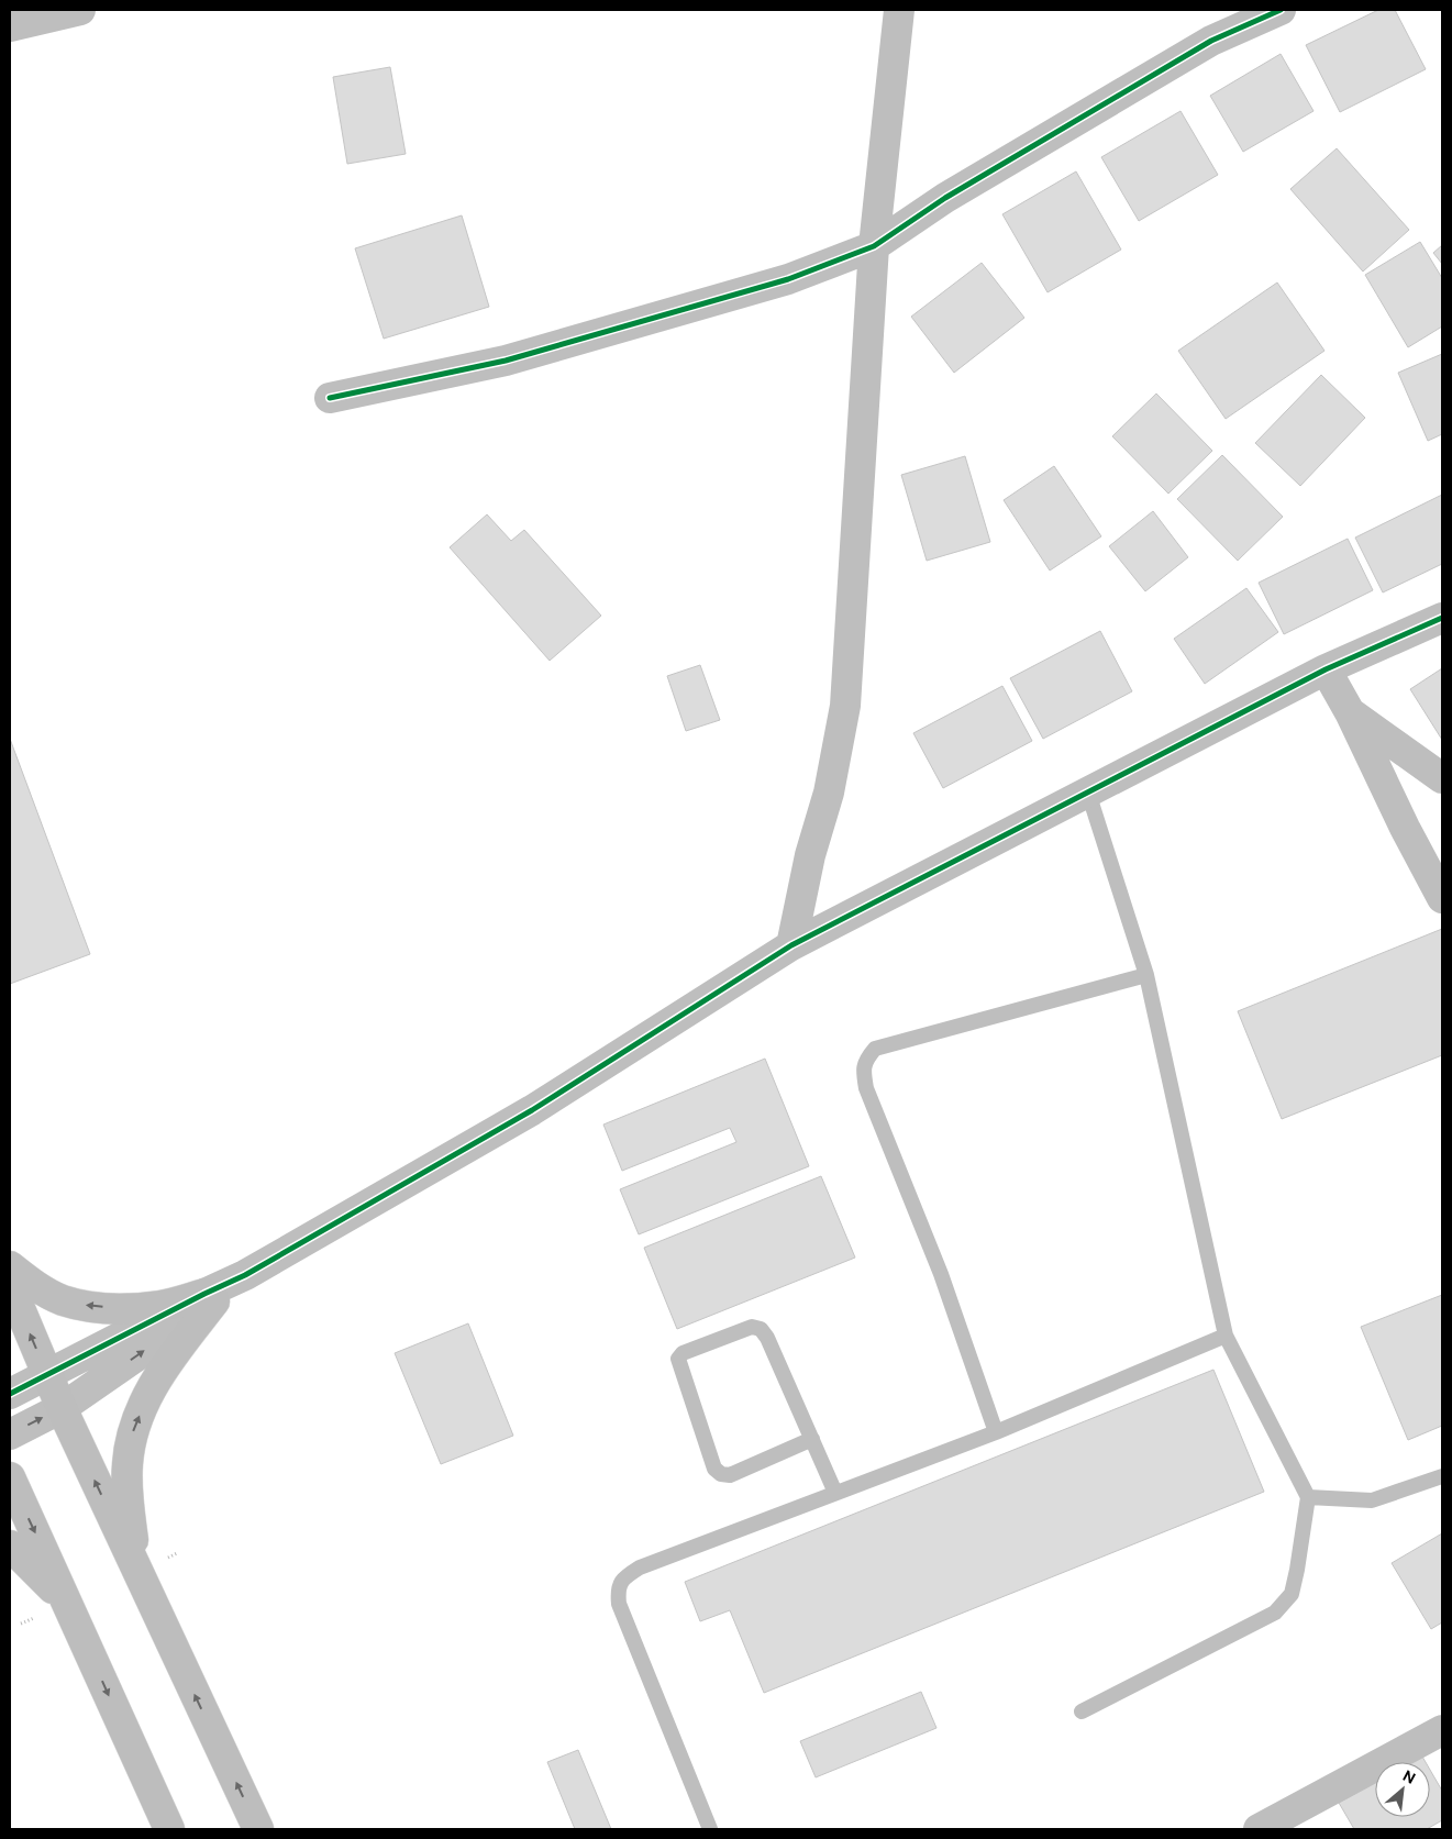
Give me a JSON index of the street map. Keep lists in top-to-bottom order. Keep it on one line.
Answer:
{"north":"top right"}
